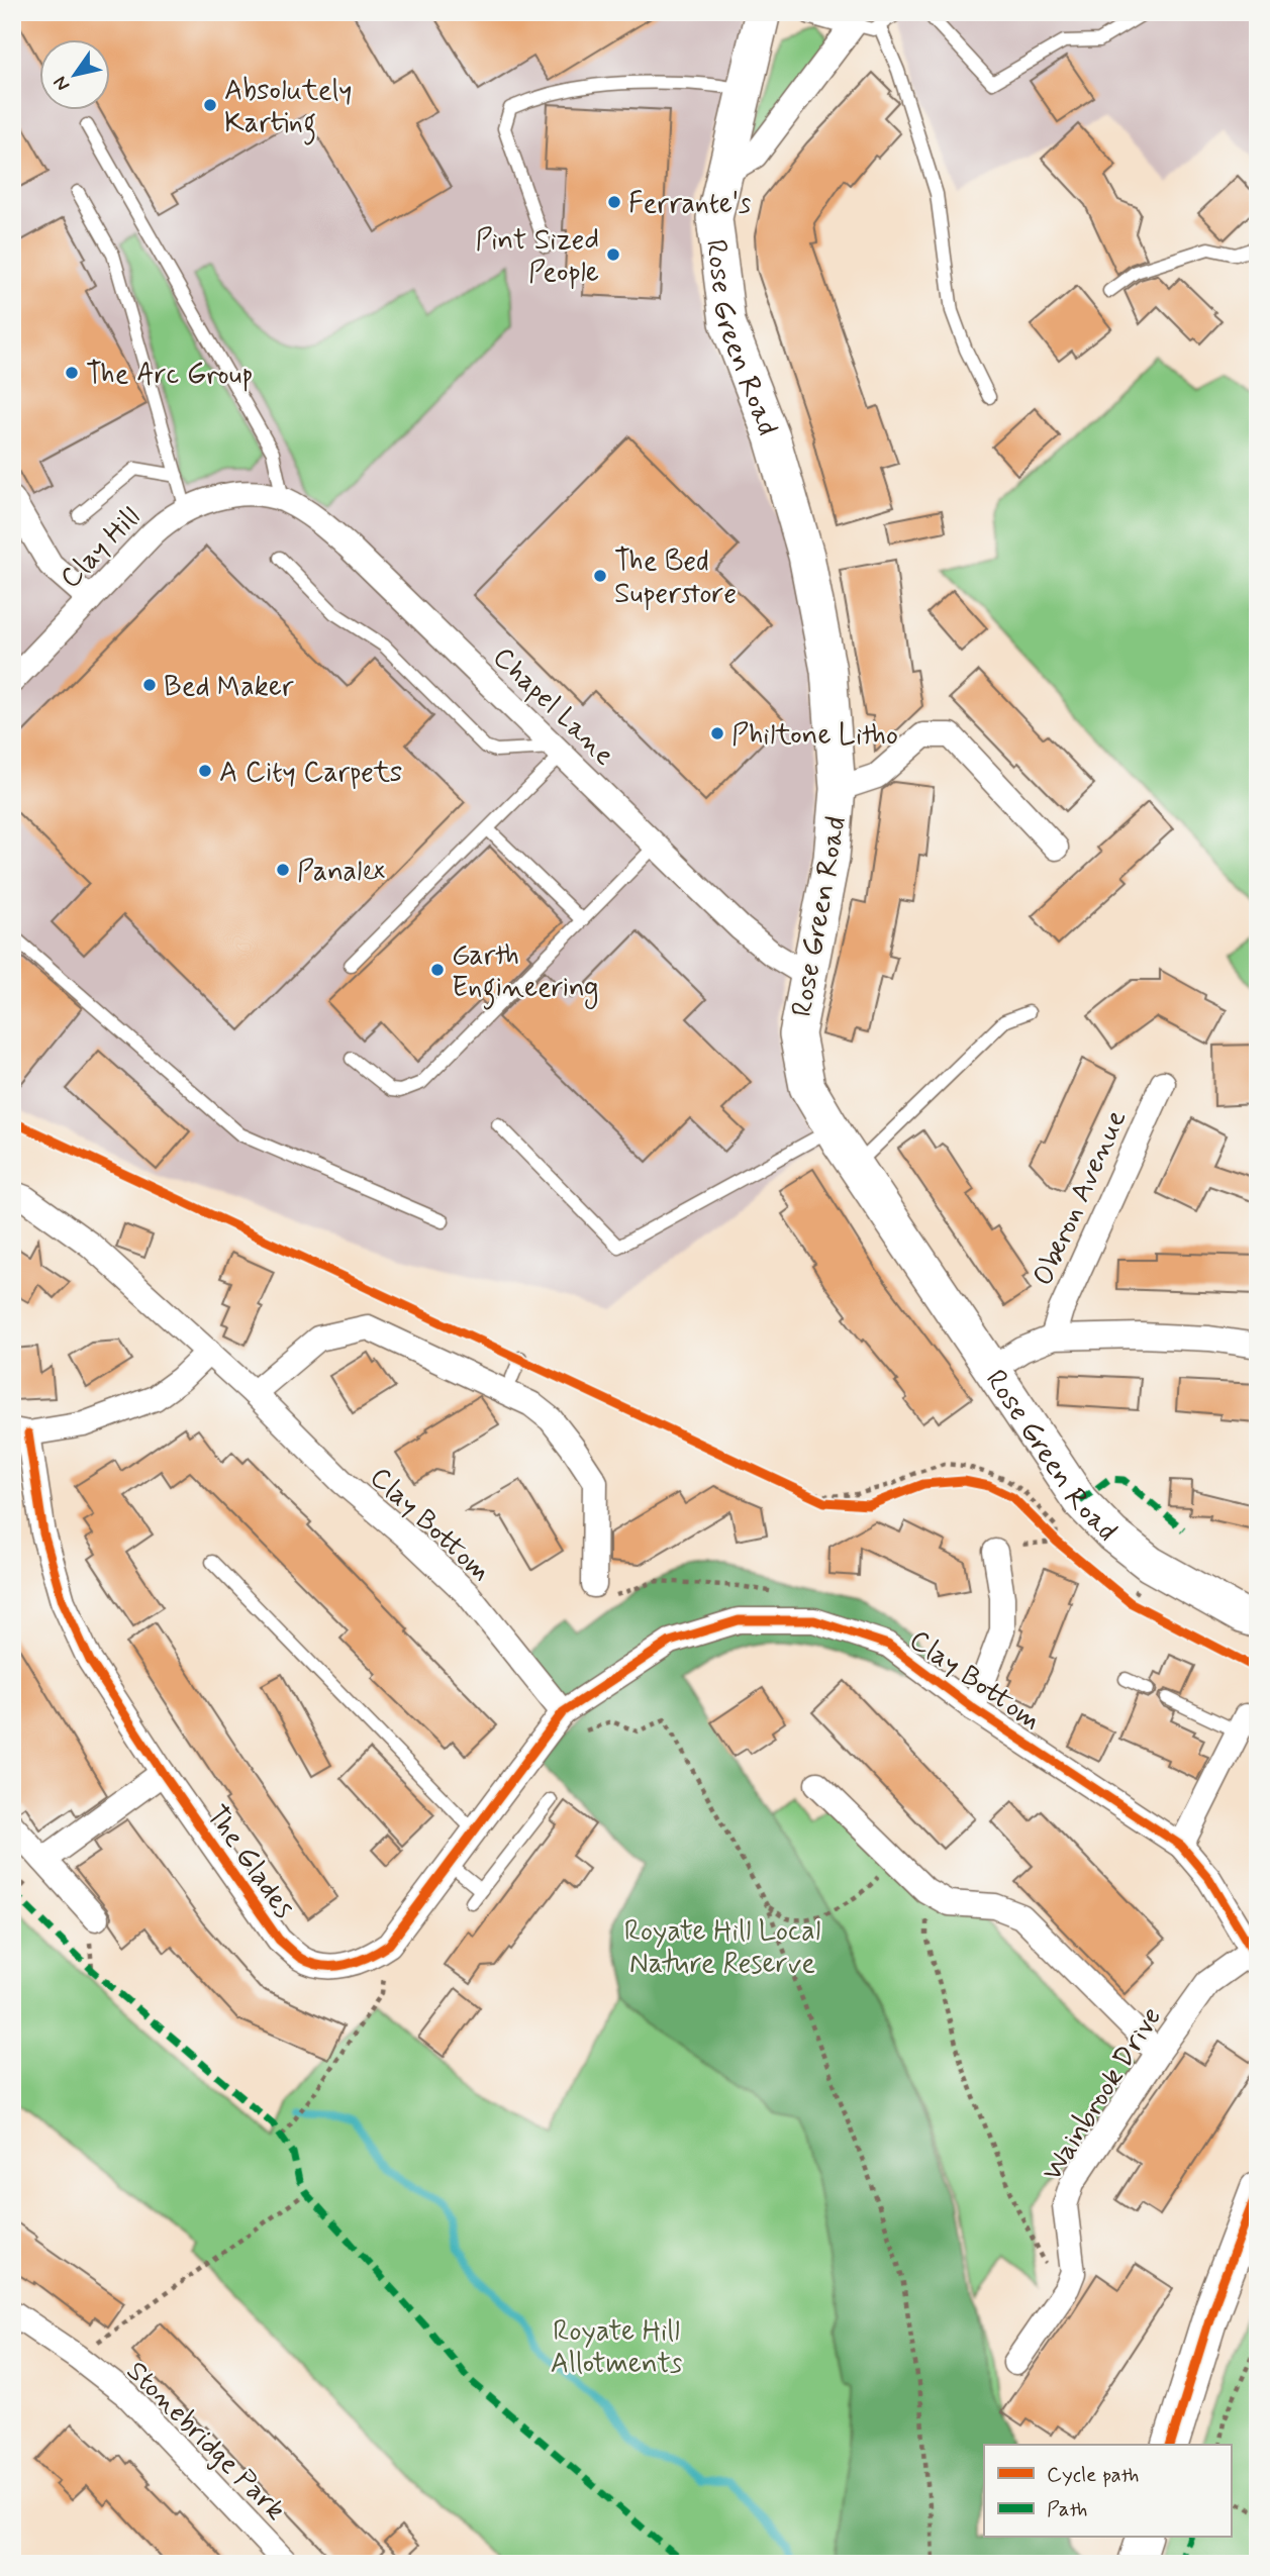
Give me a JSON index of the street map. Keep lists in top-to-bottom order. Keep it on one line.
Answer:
{"streets":{"street":["Rose Green Road","Clay Hill","Chapel Lane","Oberon Avenue","Clay Bottom","The Glades","Wainbrook Drive","Stonebridge Park"]},"crossings":[["Rose Green Road","Chapel Lane"],["Clay Hill","Chapel Lane"],["Clay Bottom","The Glades"],["Clay Bottom","Wainbrook Drive"]],"parks":["Royate Hill Local Nature Reserve","Royate Hill Allotments"],"places":["Absolutely Karting","Ferrante's","Pint Sized People","The Arc Group","The Bed Superstore","Bed Maker","Philtone Litho","A City Carpets","Panalex","Garth Engineering"],"legend":["Cycle path","Path"],"north":"bottom left"}
